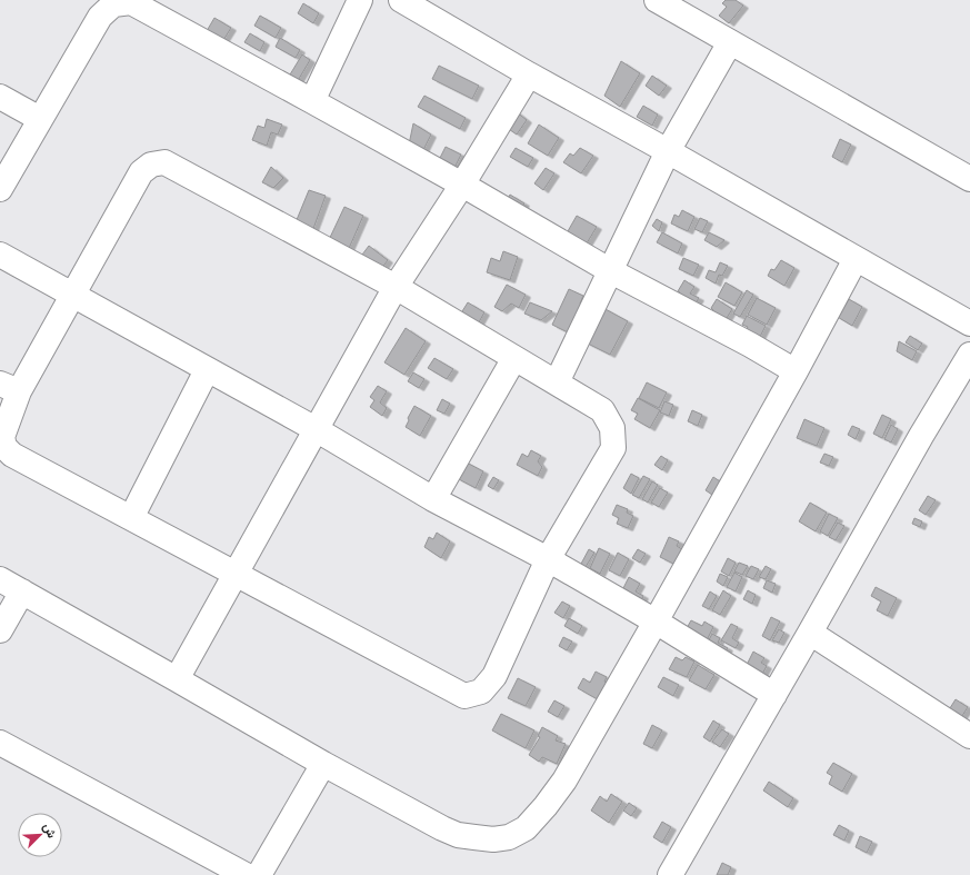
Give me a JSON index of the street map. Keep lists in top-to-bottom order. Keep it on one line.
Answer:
{"north":"top right"}
